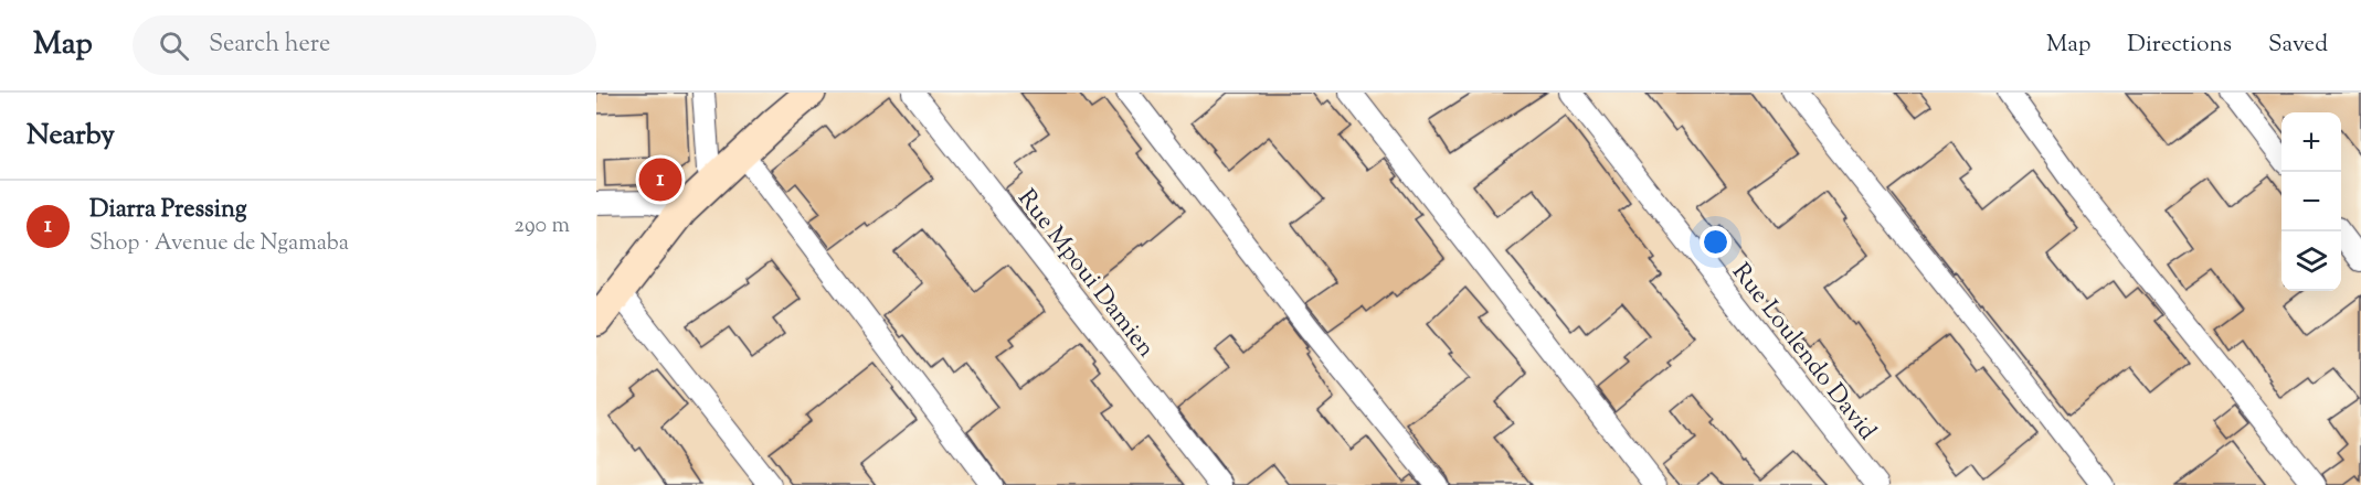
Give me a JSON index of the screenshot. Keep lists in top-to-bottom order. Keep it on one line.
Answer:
{"streets":{"street":["Rue Mpoui Damien","Rue Loulendo David"]},"page":{"header":"Map","search":"Search here","nav":["Map","Directions","Saved"],"heading":"Nearby","map_buttons":["+","−"],"pins":"1","list":[{"mark":"1","name":"Diarra Pressing","note":"Shop · Avenue de Ngamaba","value":"290 m"}]}}
